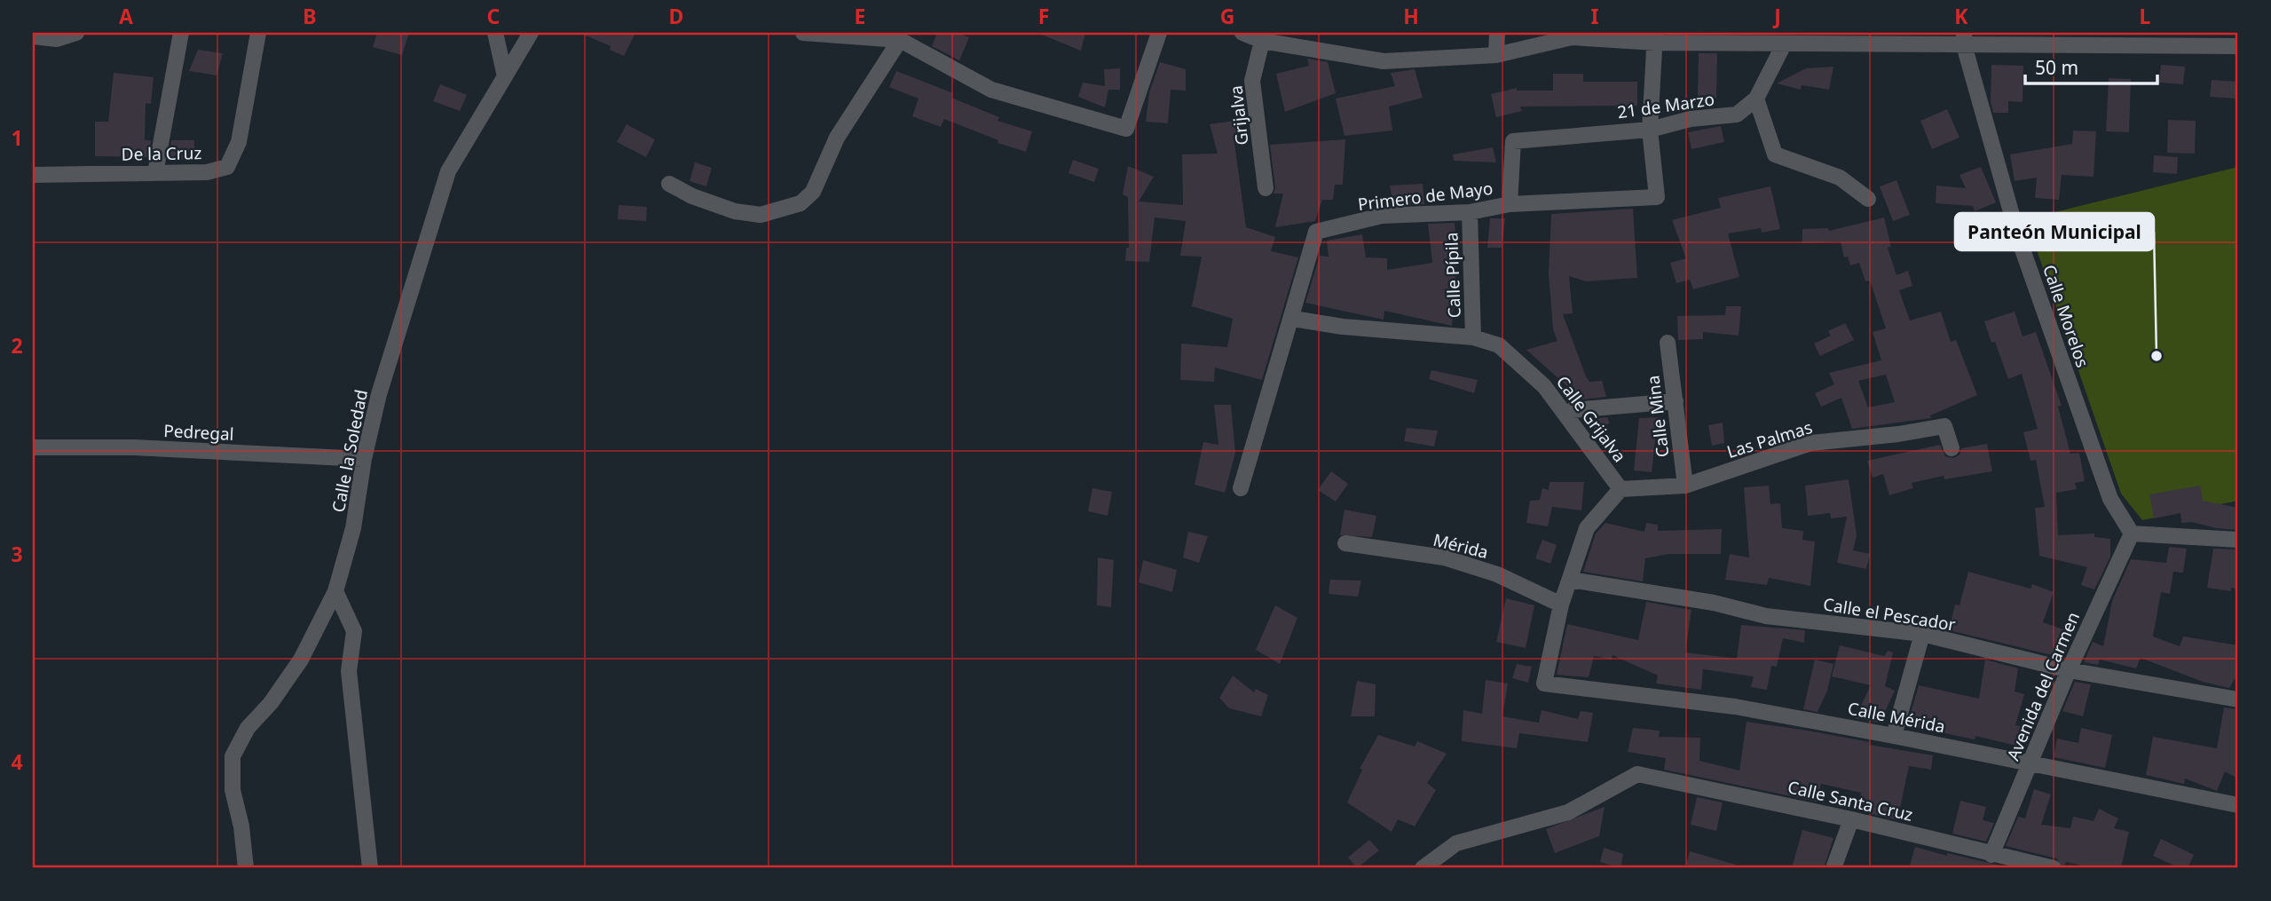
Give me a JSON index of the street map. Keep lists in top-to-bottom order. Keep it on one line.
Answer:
{"streets":{"street":["21 de Marzo","Grijalva","De la Cruz","Primero de Mayo","Calle Pípila","Calle Morelos","Calle Mina","Calle Grijalva","Pedregal","Las Palmas","Calle la Soledad","Mérida","Calle el Pescador","Avenida del Carmen","Calle Mérida","Calle Santa Cruz"]},"crossings":[["21 de Marzo","Primero de Mayo"],["Primero de Mayo","Calle Pípila"],["Primero de Mayo","Calle Grijalva"],["Calle Pípila","Calle Grijalva"],["Calle Morelos","Avenida del Carmen"],["Calle Mina","Las Palmas"],["Calle Grijalva","Las Palmas"],["Calle Grijalva","Mérida"],["Calle Grijalva","Calle el Pescador"],["Calle Grijalva","Calle Mérida"],["Pedregal","Calle la Soledad"],["Calle el Pescador","Avenida del Carmen"],["Avenida del Carmen","Calle Mérida"],["Avenida del Carmen","Calle Santa Cruz"]],"places":["Panteón Municipal"],"scale_bar":"50 m","grid":{"columns":["A","B","C","D","E","F","G","H","I","J","K","L"],"rows":["1","2","3","4"]}}
